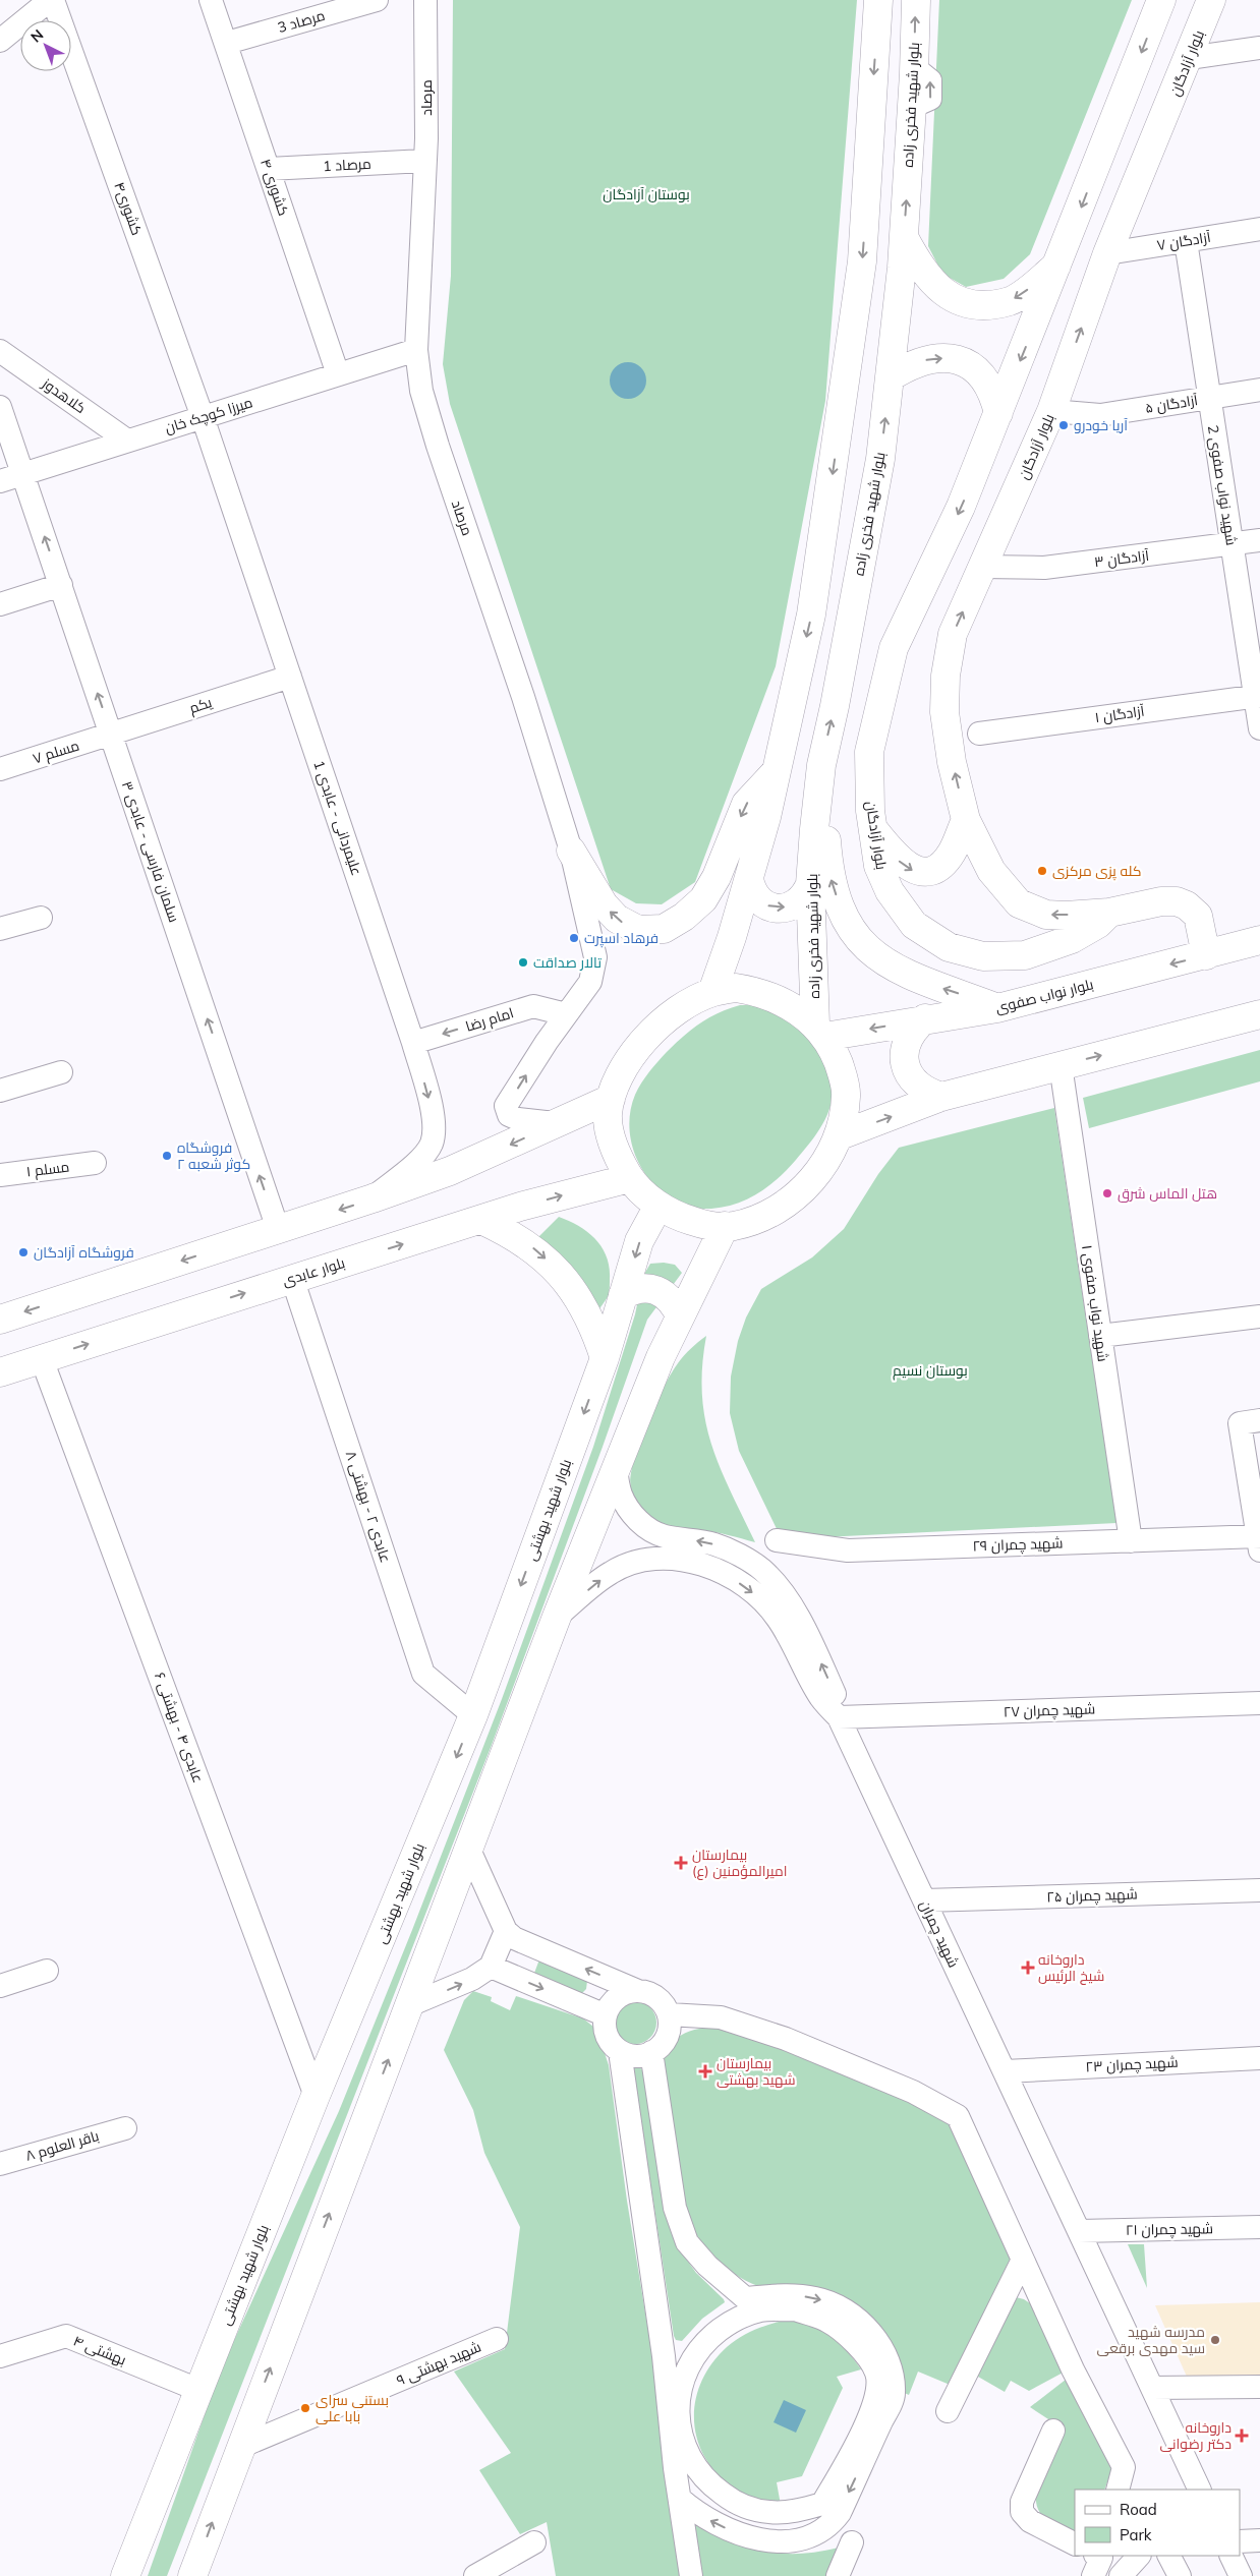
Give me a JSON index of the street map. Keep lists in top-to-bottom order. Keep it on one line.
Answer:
{"streets":{"main road":["بلوار آزادگان","بلوار شهید فخری زاده","بلوار نواب صفوی","بلوار عابدی","بلوار شهید بهشتی"],"street":["مرصاد 3","مرصاد","مرصاد 1","کشوری ۴","کشوری۴","آزادگان ۷","کلاهدوز","آزادگان ۵","میرزا کوچک خان","شهید نواب صفوی 2","آزادگان ۳","یکم","آزادگان ۱","مسلم ۷","علیمردانی - عابدی 1","سلمان فارسی - عابدی ۳","امام رضا","مسلم ۱","شهید نواب صفوی ۱","عابدی ۲ - بهشتی ۸","شهید چمران ۲۹","شهید چمران ۲۷","عابدی ۴ - بهشتی ۶","شهید چمران ۲۵","شهید چمران","شهید چمران ۲۳","باقر العلوم ۸","شهید چمران ۲۱","بهشتی ۴","شهید بهشتی ۹"]},"crossings":[["مرصاد 3","کشوری ۴"],["بلوار آزادگان","آزادگان ۷"],["بلوار آزادگان","آزادگان ۵"],["بلوار آزادگان","آزادگان ۳"],["مرصاد","مرصاد 1"],["مرصاد","میرزا کوچک خان"],["مرصاد","امام رضا"],["بلوار شهید فخری زاده","بلوار نواب صفوی"],["مرصاد 1","کشوری ۴"],["کشوری ۴","میرزا کوچک خان"],["کشوری۴","میرزا کوچک خان"],["کشوری۴","علیمردانی - عابدی 1"],["آزادگان ۷","شهید نواب صفوی 2"],["کلاهدوز","میرزا کوچک خان"],["آزادگان ۵","شهید نواب صفوی 2"],["میرزا کوچک خان","علیمردانی - عابدی 1"],["میرزا کوچک خان","سلمان فارسی - عابدی ۳"],["شهید نواب صفوی 2","آزادگان ۳"],["شهید نواب صفوی 2","آزادگان ۱"],["یکم","مسلم ۷"],["یکم","علیمردانی - عابدی 1"],["یکم","سلمان فارسی - عابدی ۳"],["مسلم ۷","سلمان فارسی - عابدی ۳"],["علیمردانی - عابدی 1","امام رضا"],["بلوار عابدی","عابدی ۲ - بهشتی ۸"],["بلوار عابدی","عابدی ۴ - بهشتی ۶"],["شهید نواب صفوی ۱","شهید چمران ۲۹"],["عابدی ۲ - بهشتی ۸","بلوار شهید بهشتی"],["بلوار شهید بهشتی","عابدی ۴ - بهشتی ۶"],["بلوار شهید بهشتی","بهشتی ۴"],["شهید چمران ۲۷","شهید چمران"],["شهید چمران ۲۵","شهید چمران"],["شهید چمران","شهید چمران ۲۳"],["شهید چمران","شهید چمران ۲۱"]],"one_way":["سلمان فارسی - عابدی ۳","امام رضا"],"parks":["بوستان آزادگان","بوستان نسیم"],"places":{"other":["آریا خودرو","کله پزی مرکزی","فرهاد اسپرت","تالار صداقت","فروشگاه کوثر شعبه ۲","هتل الماس شرق","فروشگاه آزادگان","مدرسه شهید سید مهدی برقعی","بستنی سرای بابا علی"],"health":["بیمارستان امیرالمؤمنین (ع)","داروخانه شیخ الرئیس","بیمارستان شهید بهشتی","داروخانه دکتر رضوانی"]},"legend":["Road","Park"],"north":"top left"}
